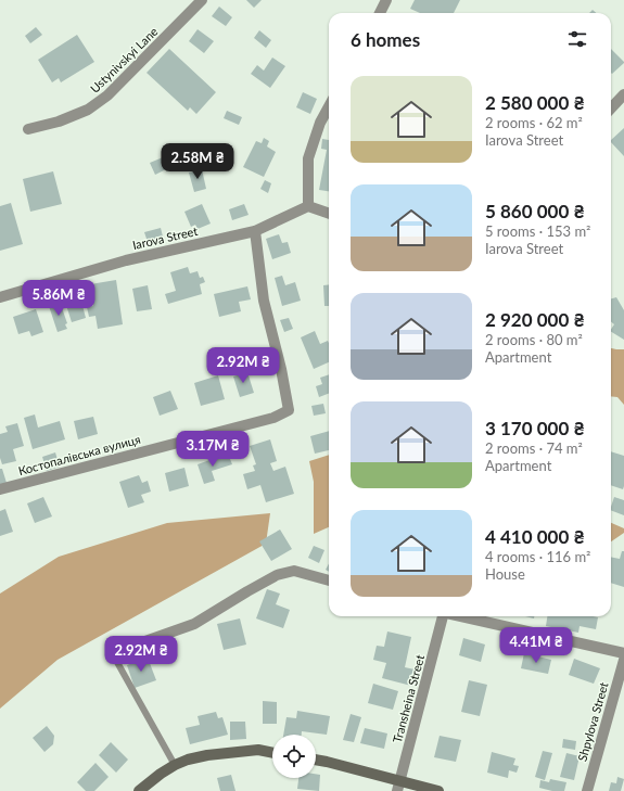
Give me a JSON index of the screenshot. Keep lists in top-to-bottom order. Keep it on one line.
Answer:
{"streets":{"street":["Ustynivskyi Lane","Iarova Street","Костопалівська вулиця","Transheina Street","Shpylova Street"]},"crossings":[["Iarova Street","Костопалівська вулиця"]],"page":{"heading":"6 homes","list":[{"name":"2 580 000 ₴","note":"2 rooms · 62 m² · Iarova Street"},{"name":"5 860 000 ₴","note":"5 rooms · 153 m² · Iarova Street"},{"name":"2 920 000 ₴","note":"2 rooms · 80 m² · Apartment"},{"name":"3 170 000 ₴","note":"2 rooms · 74 m² · Apartment"},{"name":"4 410 000 ₴","note":"4 rooms · 116 m² · House"}],"price":["2.58M ₴","5.86M ₴","2.92M ₴","3.17M ₴","4.41M ₴","2.92M ₴"]}}
